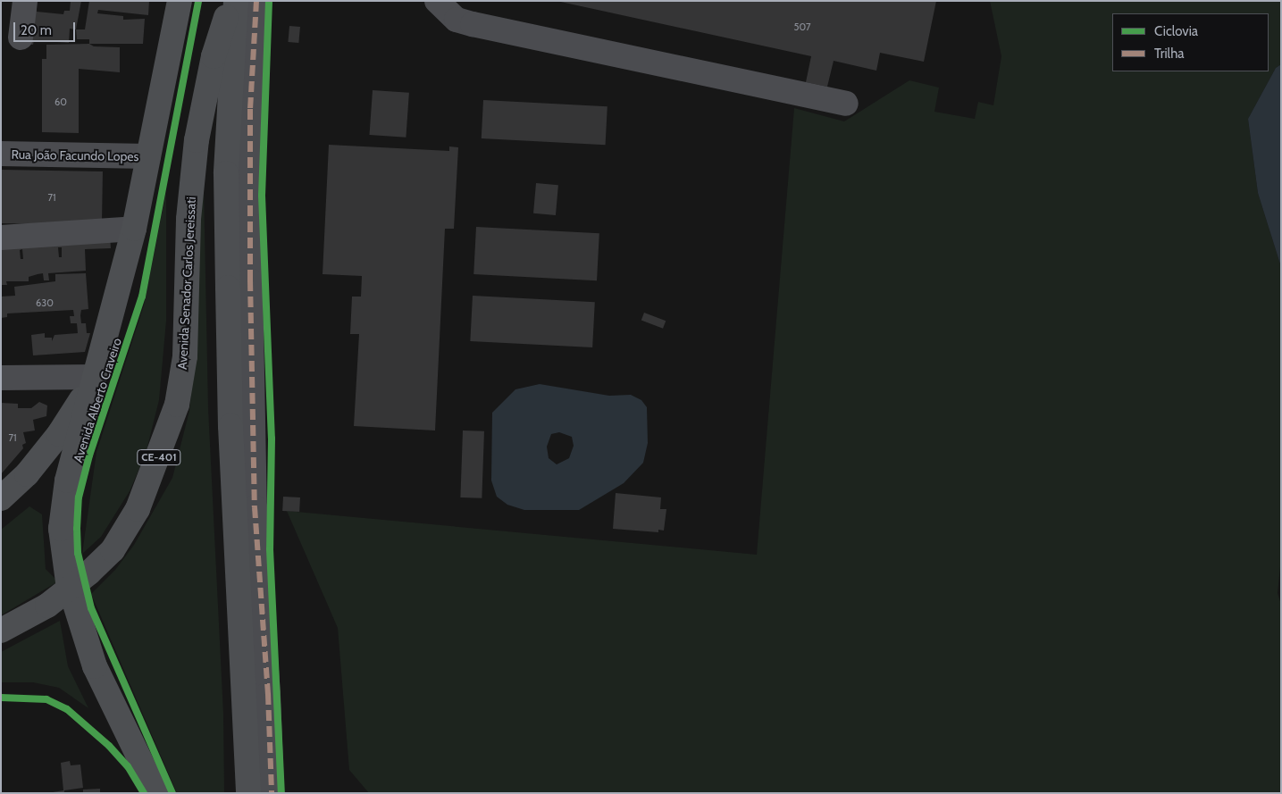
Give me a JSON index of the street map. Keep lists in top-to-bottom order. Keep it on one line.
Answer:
{"streets":{"main road":["Avenida Senador Carlos Jereissati","Avenida Alberto Craveiro","CE-401"],"street":["Rua João Facundo Lopes"]},"crossings":[["Rua João Facundo Lopes","Avenida Alberto Craveiro"]],"house_numbers":["507","60","71","630","71"],"legend":["Ciclovia","Trilha"],"scale_bar":"20 m"}
